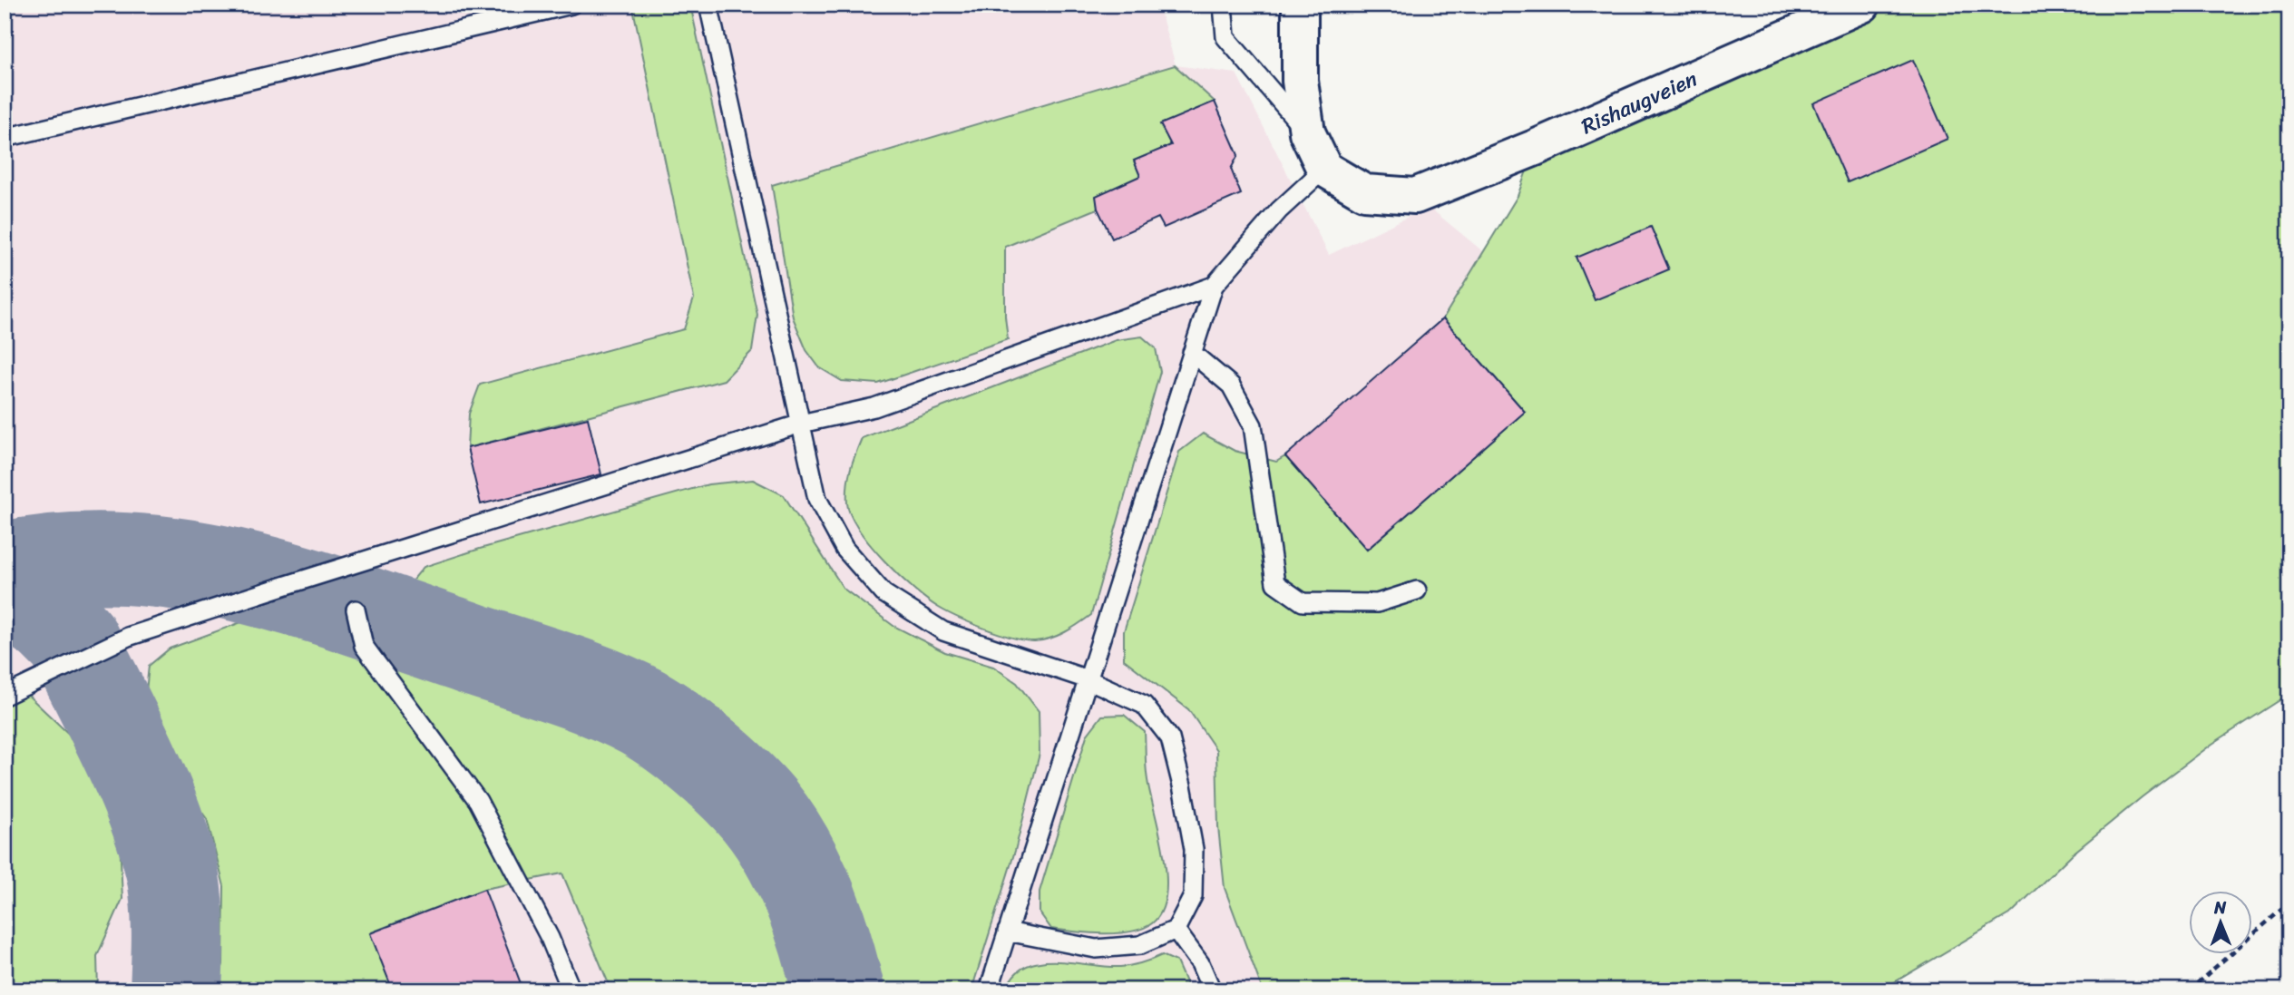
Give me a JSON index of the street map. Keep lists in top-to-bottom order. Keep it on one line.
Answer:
{"streets":{"street":["Rishaugveien"]},"north":"top"}
